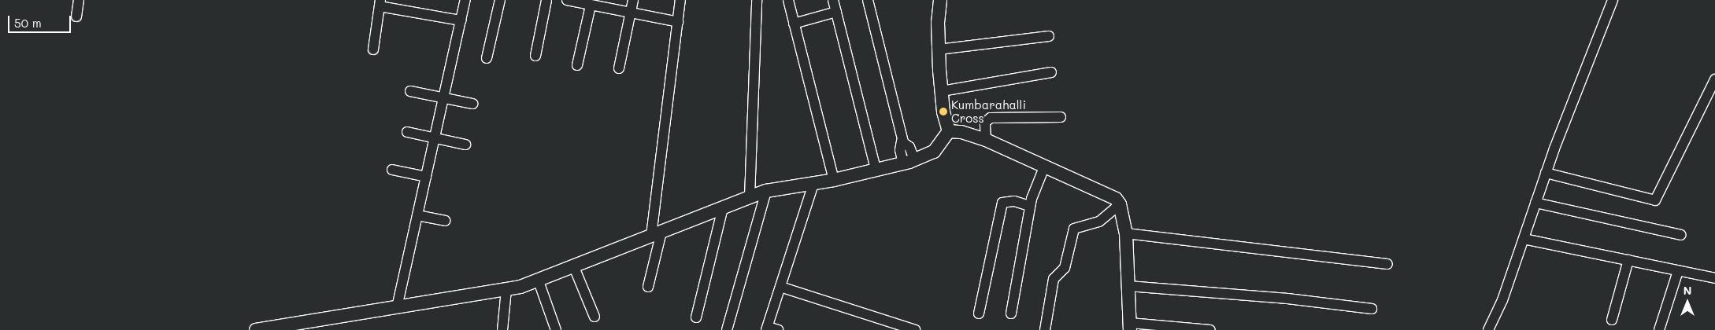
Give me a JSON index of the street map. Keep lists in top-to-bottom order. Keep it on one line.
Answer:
{"places":["Kumbarahalli Cross"],"scale_bar":"50 m","north":"top"}
